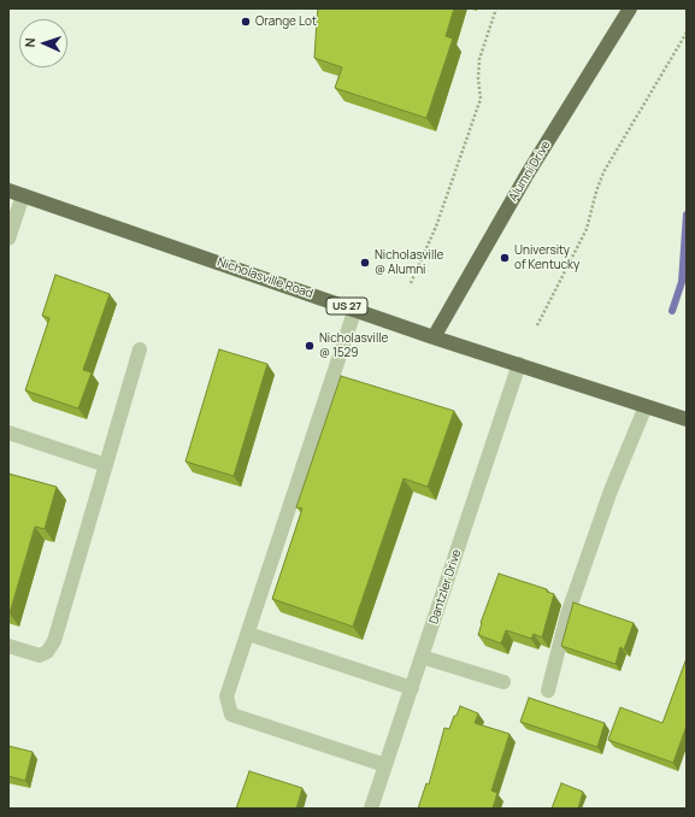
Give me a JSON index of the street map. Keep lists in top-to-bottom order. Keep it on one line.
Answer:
{"streets":{"main road":["Alumni Drive","Nicholasville Road","US 27"],"street":["Dantzler Drive"]},"crossings":[["Alumni Drive","Nicholasville Road"],["Nicholasville Road","Dantzler Drive"]],"places":["Orange Lot","University of Kentucky","Nicholasville @ Alumni","Nicholasville @ 1529"],"north":"left"}
